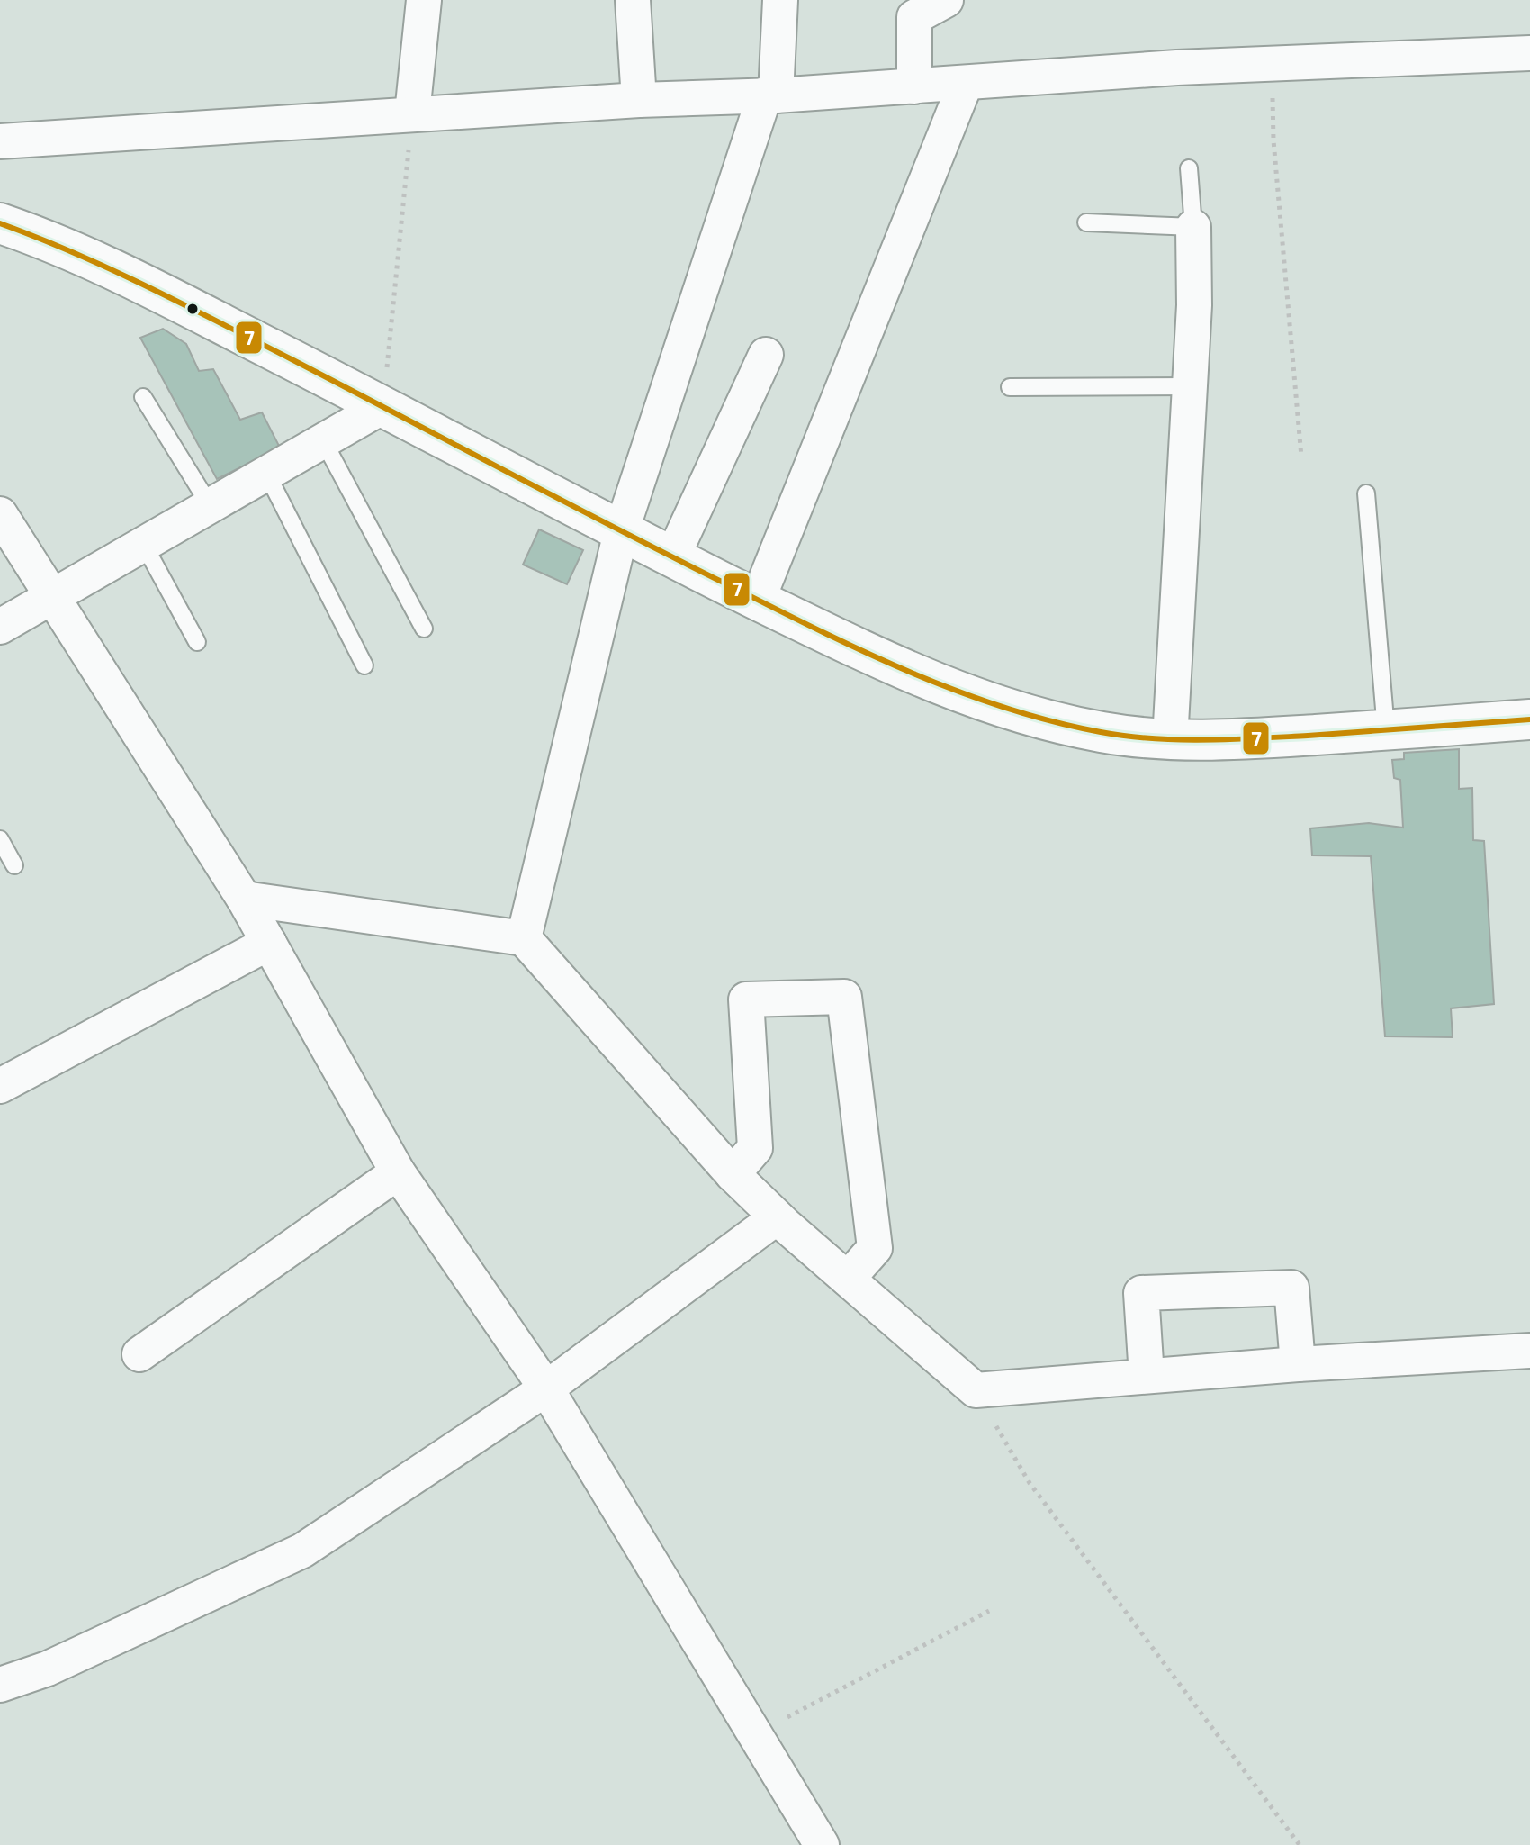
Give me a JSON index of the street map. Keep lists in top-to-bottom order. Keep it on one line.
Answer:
{"lines":["transit line 7"]}
